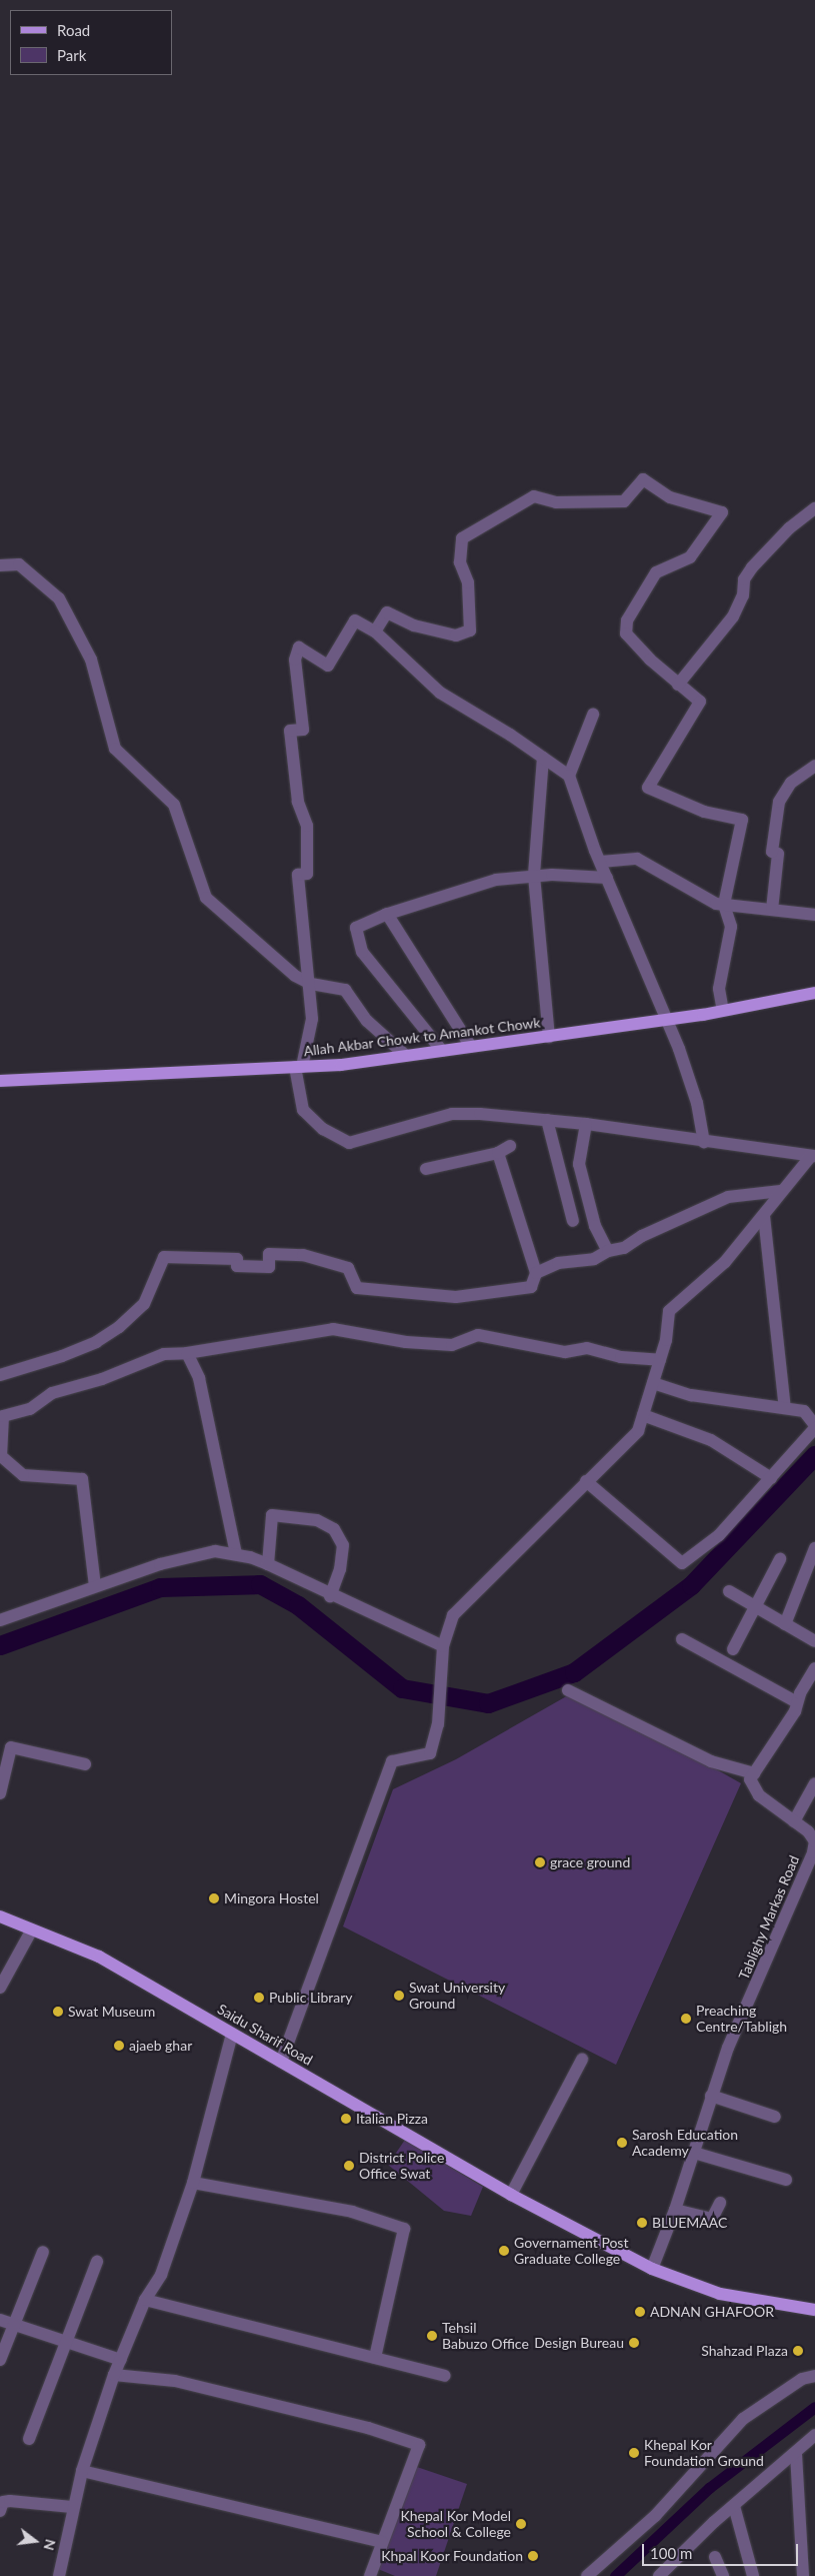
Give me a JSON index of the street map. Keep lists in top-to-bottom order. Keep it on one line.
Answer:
{"streets":{"main road":["Allah Akbar Chowk to Amankot Chowk","Saidu Sharif Road"],"street":["Tablighy Markas Road"]},"places":["grace ground","Mingora Hostel","Swat University Ground","Public Library","Swat Museum","Preaching Centre/Tabligh","ajaeb ghar","Italian Pizza","Sarosh Education Academy","District Police Office Swat","BLUEMAAC","Governament Post Graduate College","ADNAN GHAFOOR","Tehsil Babuzo Office","Design Bureau","Shahzad Plaza","Khepal Kor Foundation Ground","Khepal Kor Model School & College","Khpal Koor Foundation"],"legend":["Road","Park"],"scale_bar":"100 m","north":"right"}
